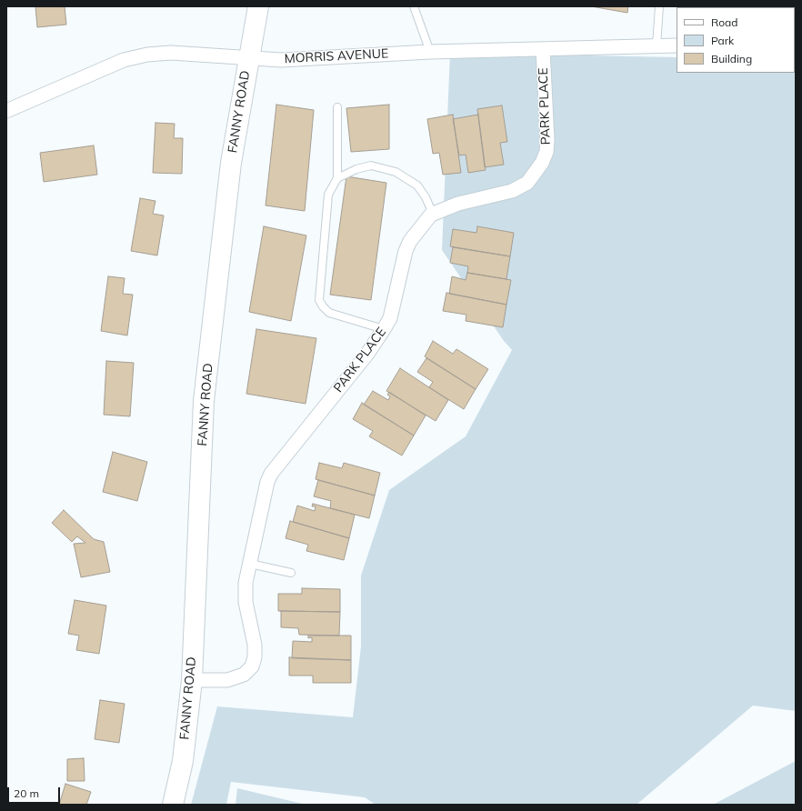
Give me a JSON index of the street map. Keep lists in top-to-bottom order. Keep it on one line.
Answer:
{"streets":{"main road":["FANNY ROAD"],"street":["MORRIS AVENUE","PARK PLACE"]},"crossings":[["MORRIS AVENUE","PARK PLACE"],["MORRIS AVENUE","FANNY ROAD"],["PARK PLACE","FANNY ROAD"]],"legend":["Road","Park","Building"],"scale_bar":"20 m"}
